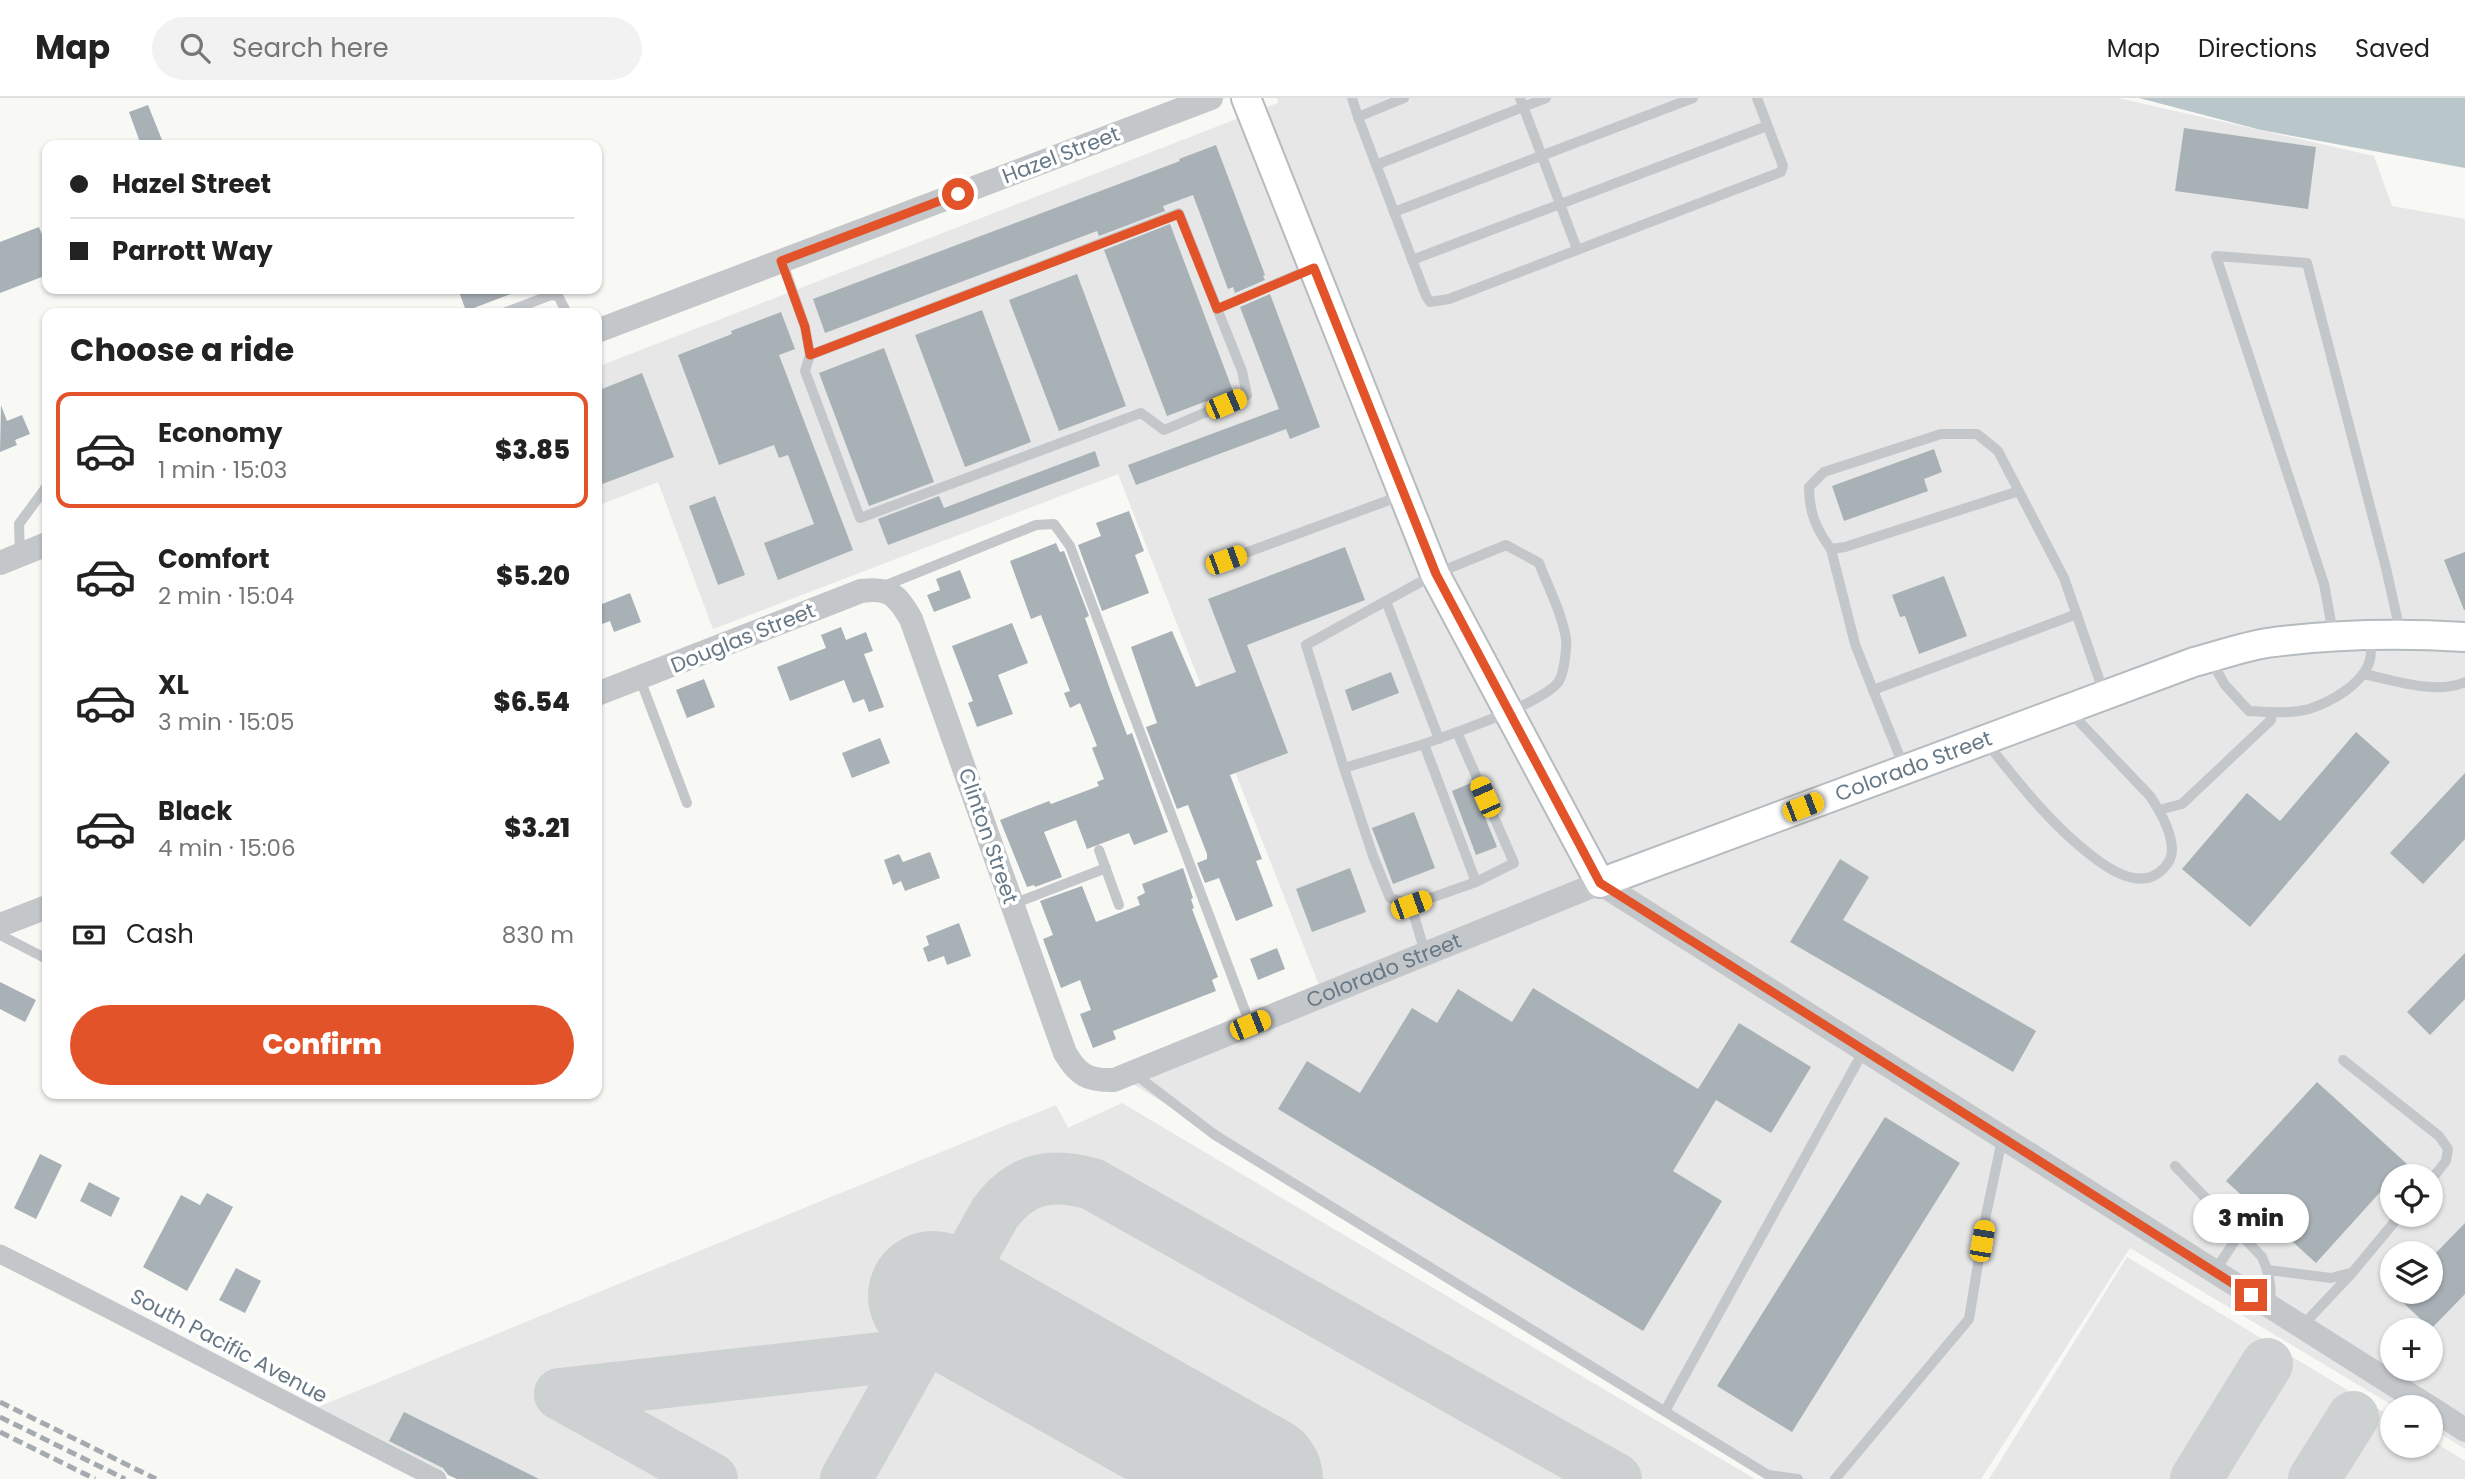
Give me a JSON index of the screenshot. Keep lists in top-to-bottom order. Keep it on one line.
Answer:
{"streets":{"main road":["Colorado Street"],"street":["Hazel Street","Douglas Street","Clinton Street","South Pacific Avenue"]},"crossings":[["Douglas Street","Clinton Street"],["Colorado Street","Clinton Street"]],"page":{"header":"Map","search":"Search here","nav":["Map","Directions","Saved"],"banner":["Hazel Street","Parrott Way"],"heading":"Choose a ride","list":[{"name":"Economy","note":"1 min · 15:03","value":"$3.85"},{"name":"Comfort","note":"2 min · 15:04","value":"$5.20"},{"name":"XL","note":"3 min · 15:05","value":"$6.54"},{"name":"Black","note":"4 min · 15:06","value":"$3.21"}],"pay":["Cash","830 m"],"buttons":"Confirm","map_buttons":["+","−"],"bubble":"3 min"}}
